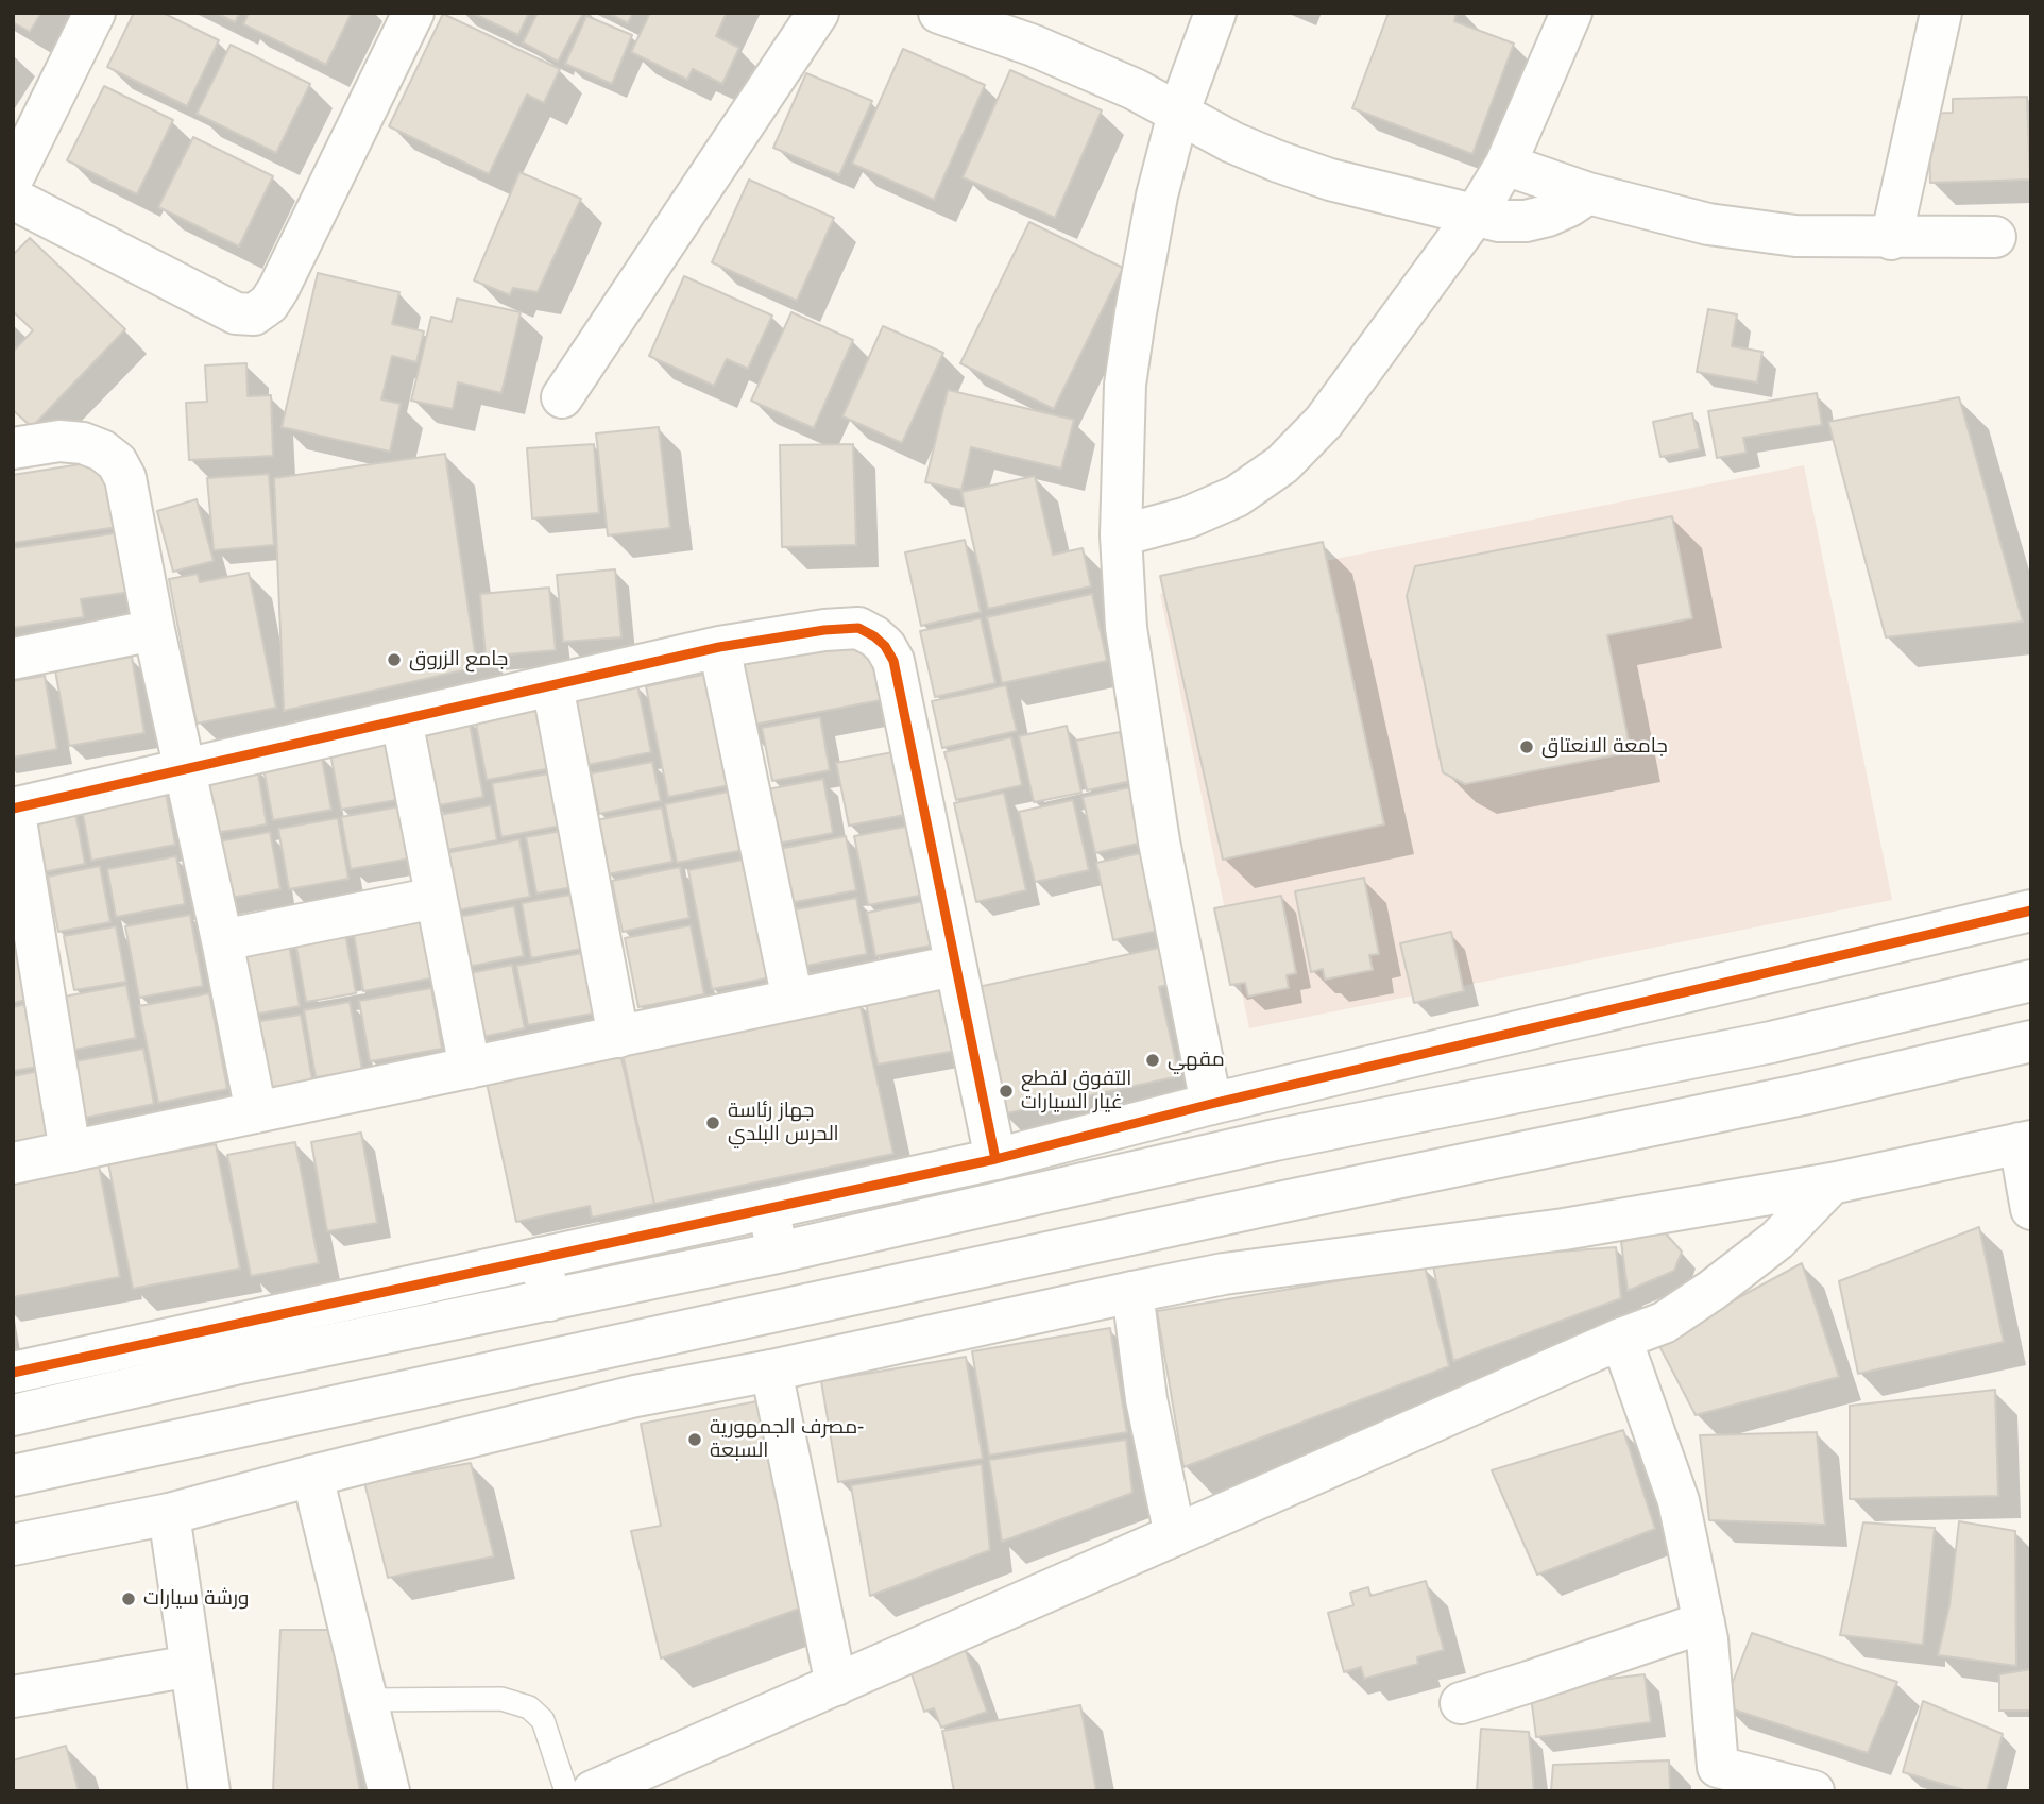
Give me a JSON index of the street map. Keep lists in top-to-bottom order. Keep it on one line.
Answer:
{"places":["جامع الزروق","جامعة الانعتاق","مقهي","التفوق لقطع غيار السيارات","جهاز رئاسة الحرس البلدي","مصرف الجمهورية- السبعة","ورشة سيارات"]}
